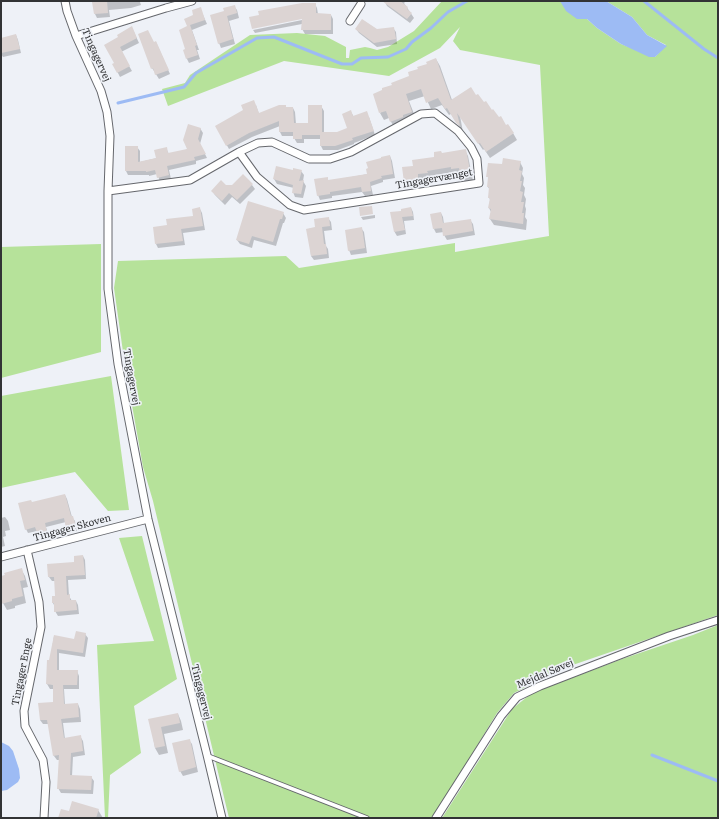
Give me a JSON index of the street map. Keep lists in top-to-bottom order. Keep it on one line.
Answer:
{"streets":{"street":["Tingagervej","Tingagervænget","Tingager Skoven","Tingager Enge","Mejdal Søvej"]},"crossings":[["Tingagervej","Tingagervænget"],["Tingagervej","Tingager Skoven"],["Tingager Skoven","Tingager Enge"]]}
